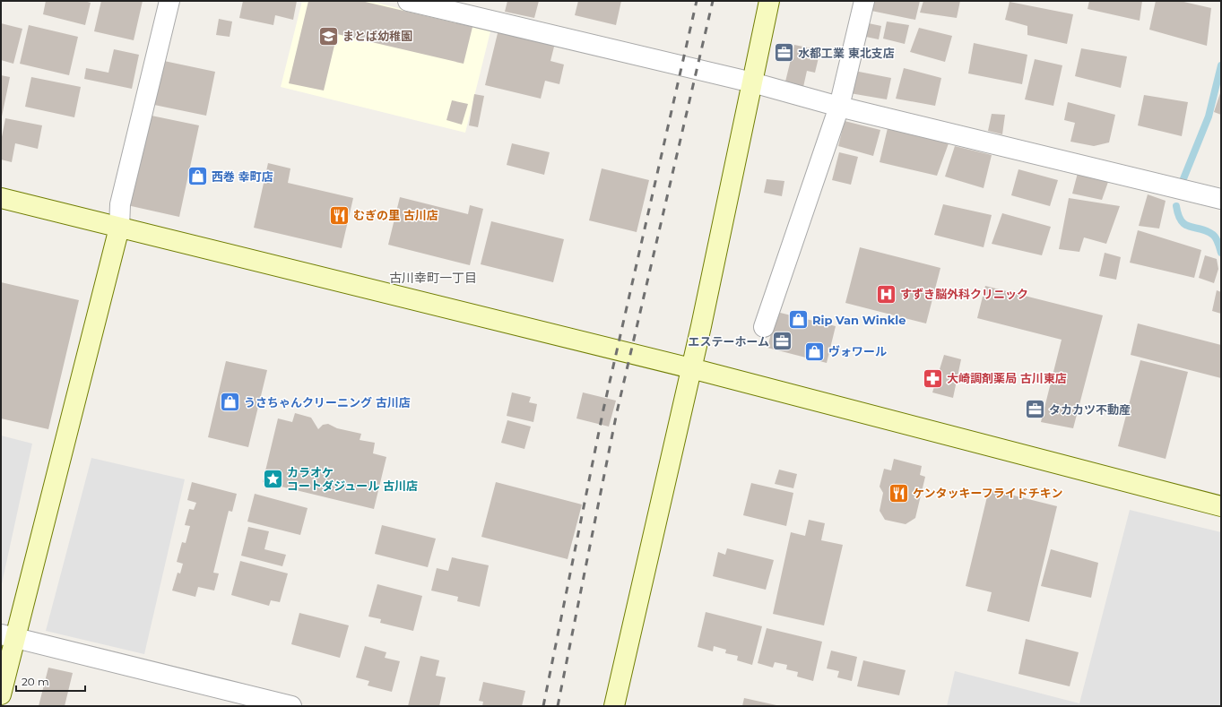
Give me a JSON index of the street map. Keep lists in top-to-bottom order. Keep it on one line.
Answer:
{"districts":["古川幸町一丁目"],"places":{"school or university":["まとば幼稚園"],"office":["水都工業 東北支店","エステーホーム","タカカツ不動産"],"shop":["西巻 幸町店","Rip Van Winkle","ヴォワール","うさちゃんクリーニング 古川店"],"restaurant":["むぎの里 古川店","ケンタッキーフライドチキン"],"hospital":["すずき脳外科クリニック"],"pharmacy":["大崎調剤薬局 古川東店"],"place":["カラオケ コートダジュール 古川店"]},"scale_bar":"20 m"}
